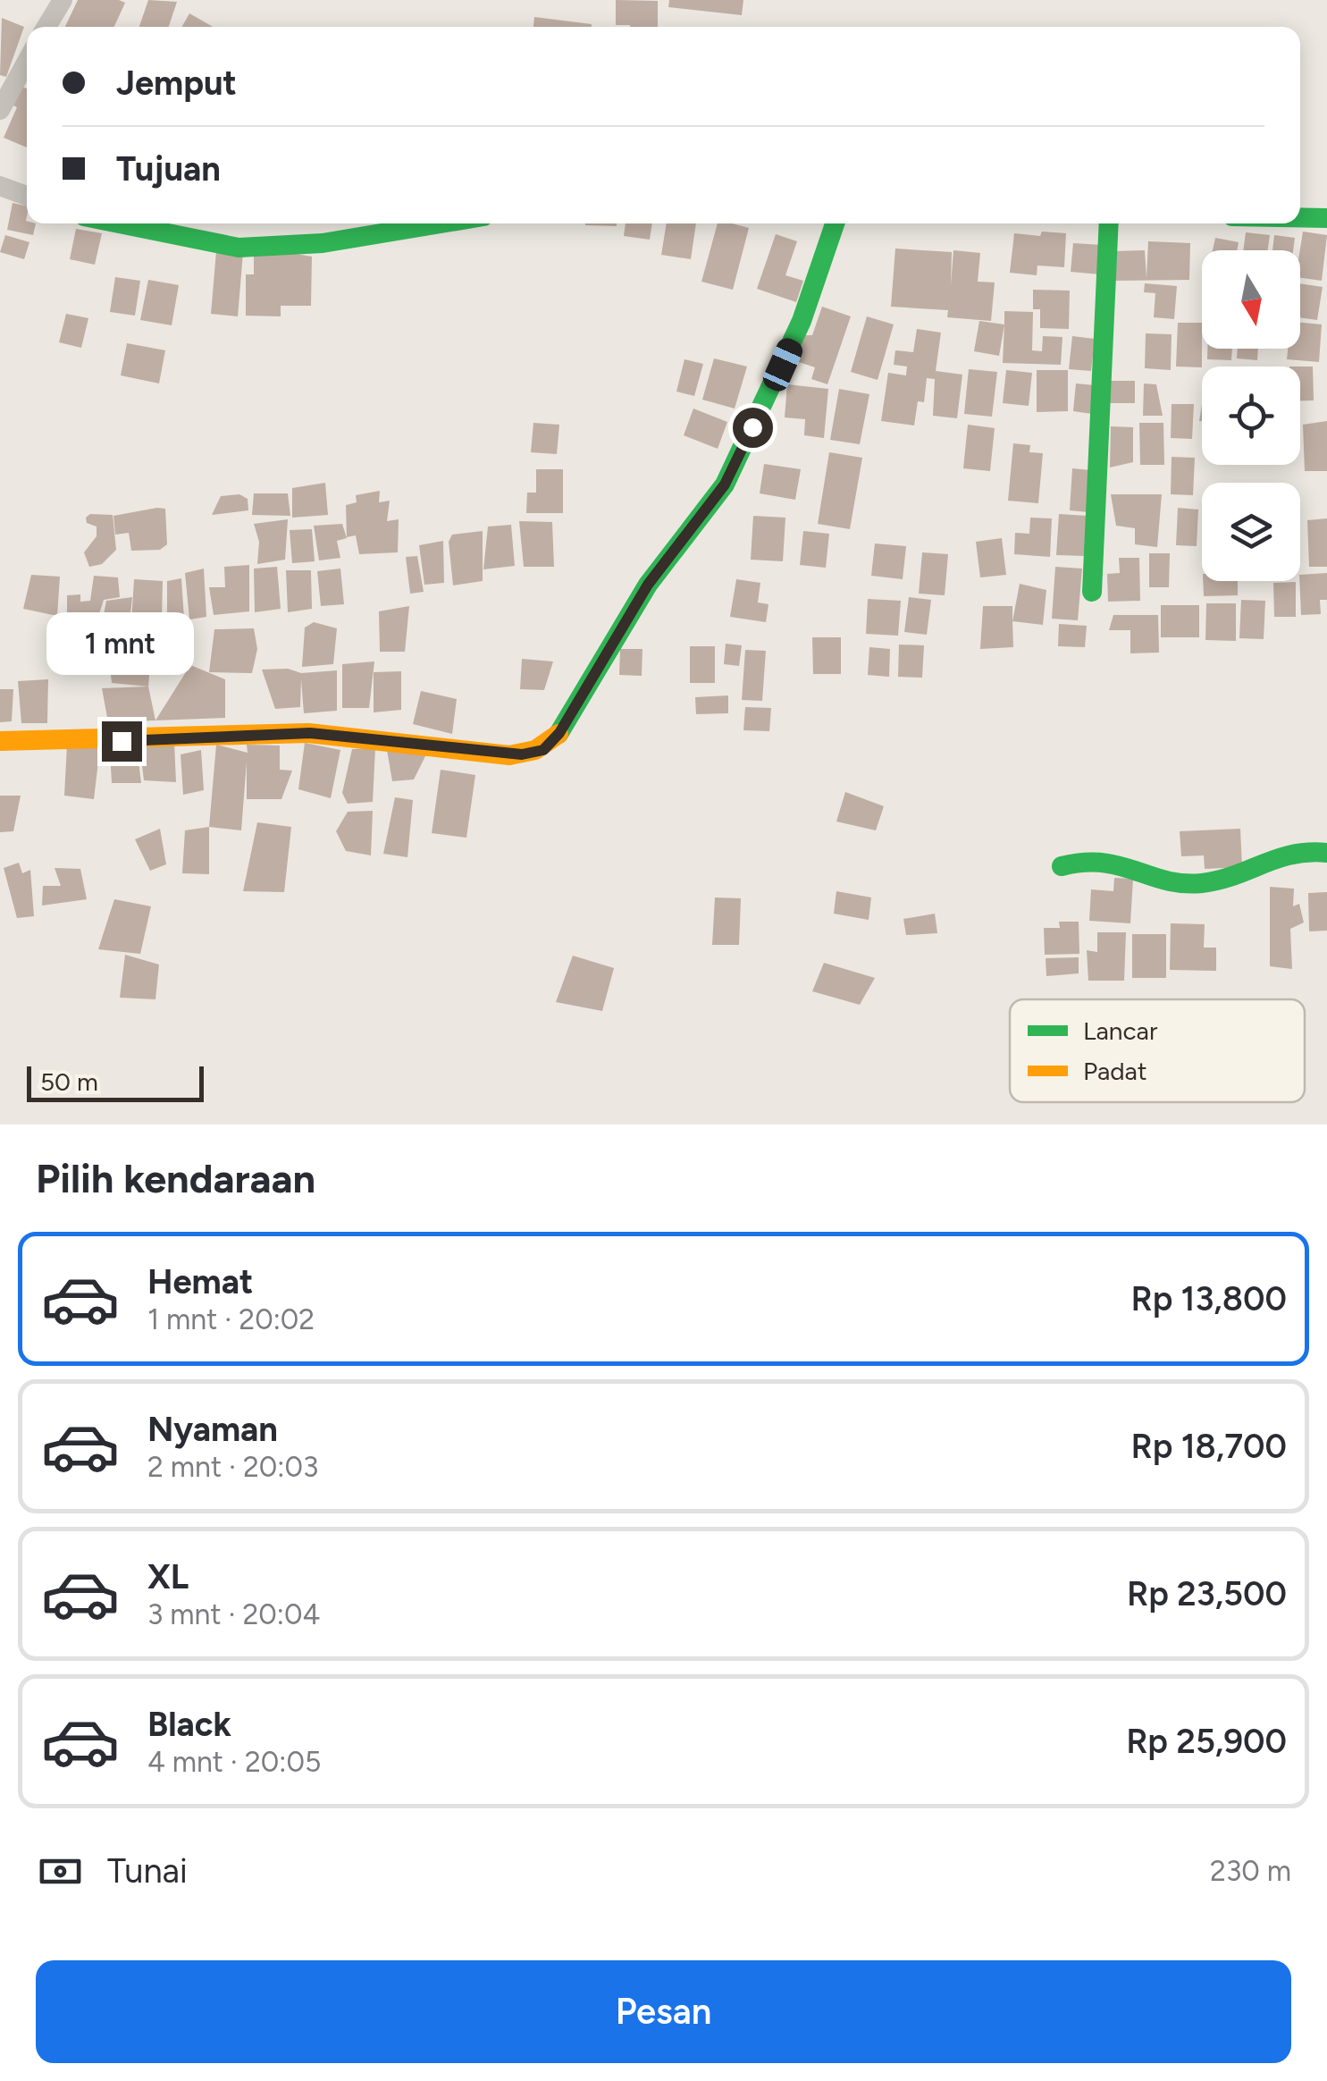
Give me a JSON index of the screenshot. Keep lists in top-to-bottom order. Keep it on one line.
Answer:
{"legend":["Lancar","Padat"],"scale_bar":"50 m","north":"bottom","page":{"banner":["Jemput","Tujuan"],"bubble":"1 mnt","scale":"50 m","heading":"Pilih kendaraan","list":[{"name":"Hemat","note":"1 mnt · 20:02","value":"Rp 13,800"},{"name":"Nyaman","note":"2 mnt · 20:03","value":"Rp 18,700"},{"name":"XL","note":"3 mnt · 20:04","value":"Rp 23,500"},{"name":"Black","note":"4 mnt · 20:05","value":"Rp 25,900"}],"pay":["Tunai","230 m"],"buttons":"Pesan"}}
